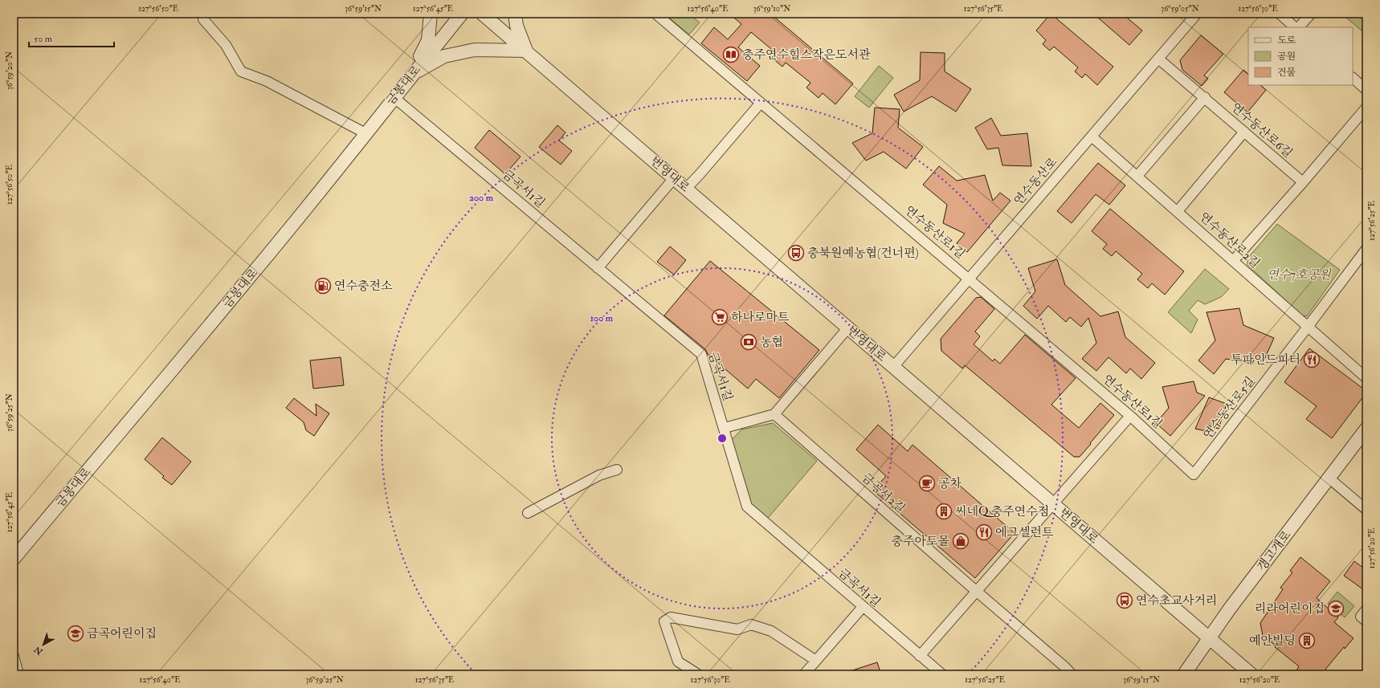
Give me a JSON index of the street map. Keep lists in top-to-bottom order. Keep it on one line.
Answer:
{"streets":{"street":["금봉대로","연수동산로6길","번영대로","연수동산로","금곡서1길","연수동산로1길","연수동산로2길","연수동산로5길","금곡서2길","갱고개로"]},"crossings":[["금봉대로","금곡서1길"],["연수동산로6길","연수동산로"],["번영대로","연수동산로"],["번영대로","갱고개로"],["연수동산로","연수동산로1길"],["연수동산로","연수동산로2길"],["연수동산로1길","연수동산로5길"],["연수동산로2길","연수동산로5길"]],"parks":["연수7호공원"],"places":{"library":["충주연수힐스작은도서관"],"bus stop":["충북원예농협(건너편)","연수초교사거리"],"fuel station":["연수충전소"],"supermarket":["하나로마트"],"bank":["농협"],"restaurant":["투파인드피터","에그셀런트"],"cafe":["공차"],"building":["씨네Q 충주연수점","예안빌딩"],"shop":["충주아토몰"],"school or university":["리라어린이집","금곡어린이집"]},"legend":["도로","공원","건물"],"scale_bar":"50 m","north":"bottom left","coordinates":["127°56'50\"E","36°59'15\"N","127°56'45\"E","127°56'40\"E","36°59'10\"N","127°56'35\"E","36°59'05\"N","127°56'30\"E","36°59'20\"N","127°56'25\"E","36°59'25\"N","127°56'20\"E"],"rings":["200 m","100 m"]}
